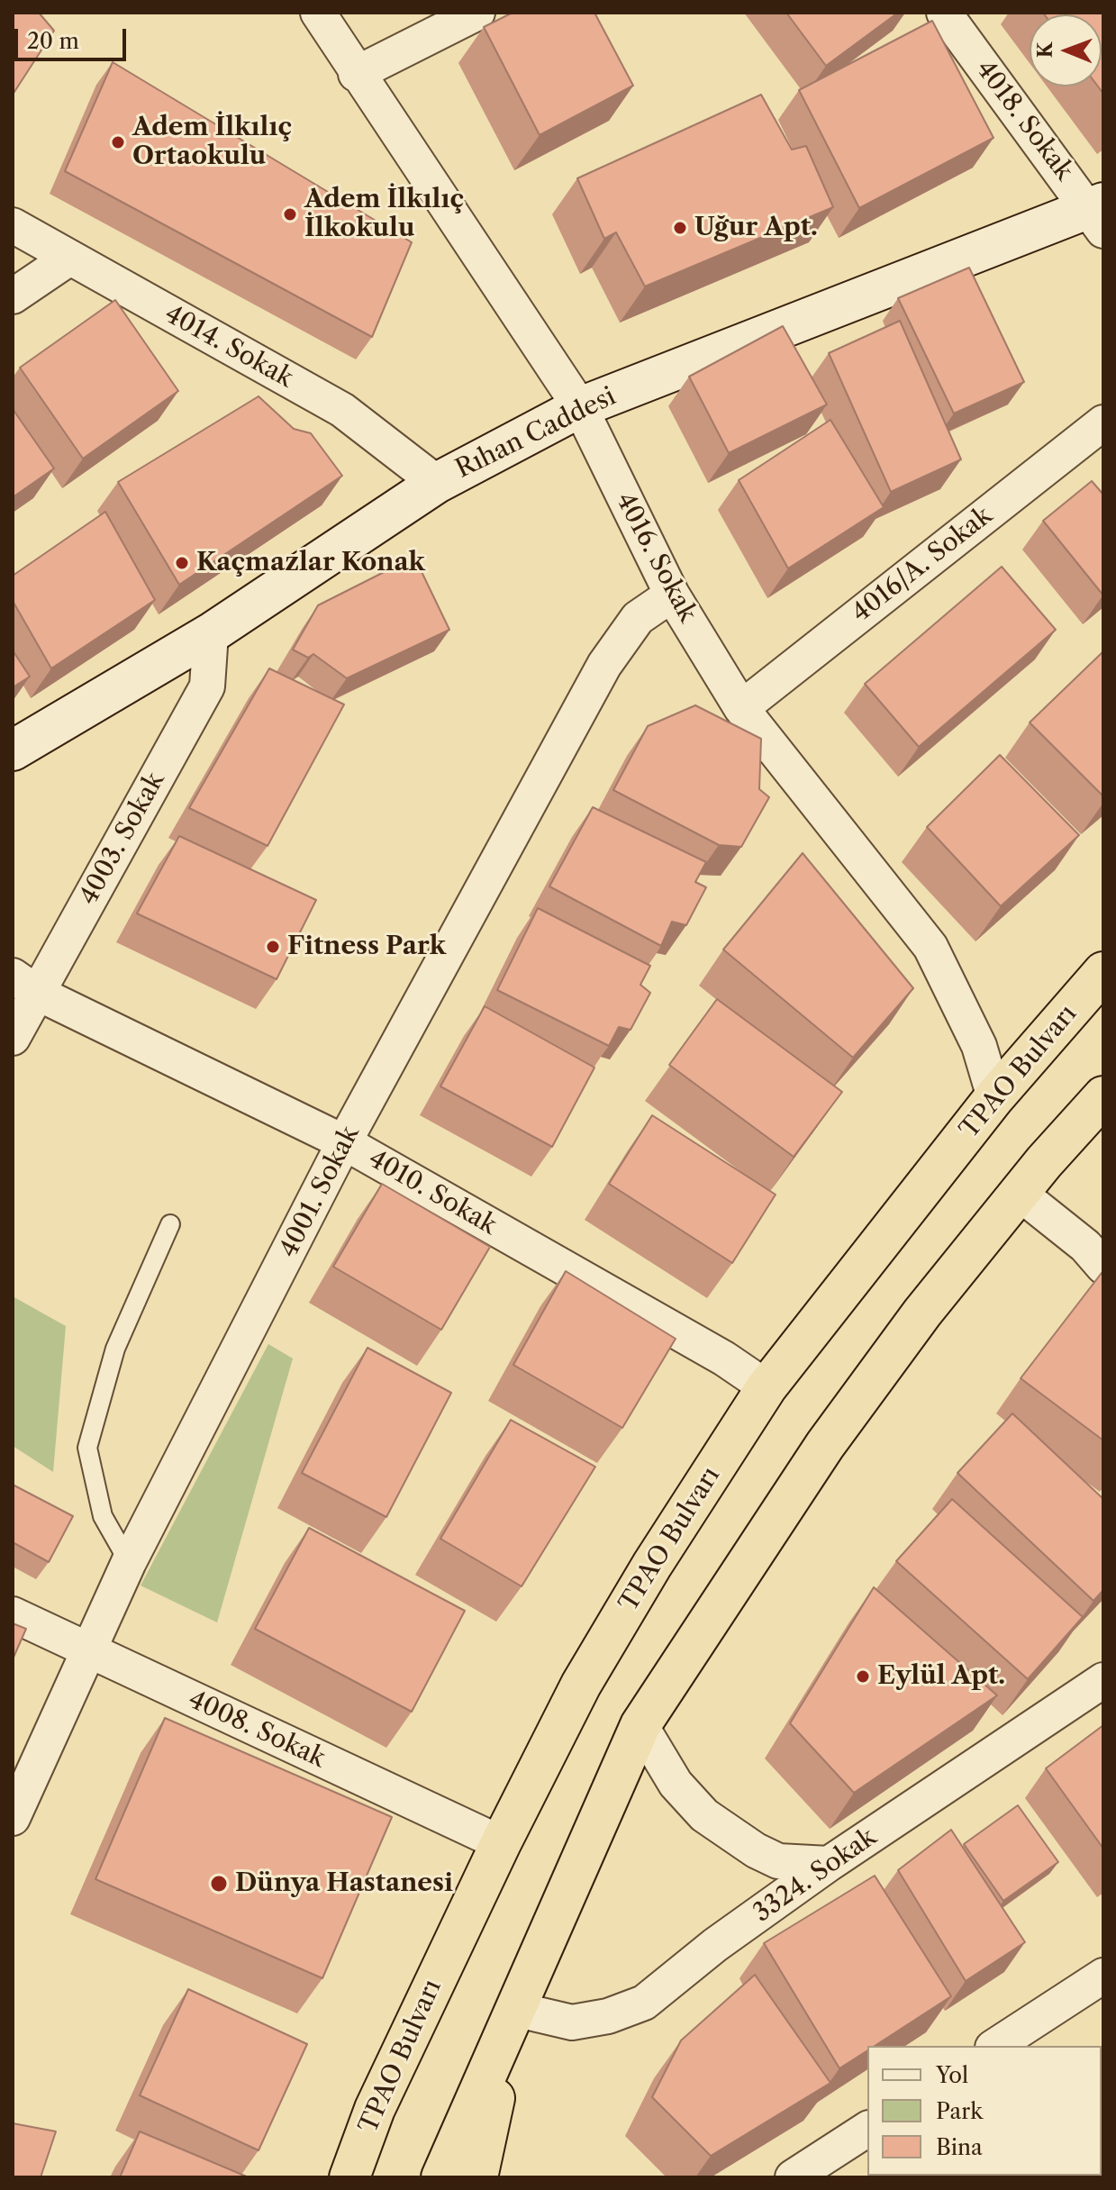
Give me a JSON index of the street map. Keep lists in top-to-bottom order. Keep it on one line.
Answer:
{"streets":{"highway":["TPAO Bulvarı"],"street":["4018. Sokak","4014. Sokak","Rıhan Caddesi","4016. Sokak","4016/A. Sokak","4003. Sokak","4001. Sokak","4010. Sokak","4008. Sokak","3324. Sokak"]},"crossings":[["4018. Sokak","Rıhan Caddesi"],["4014. Sokak","Rıhan Caddesi"],["Rıhan Caddesi","4016. Sokak"],["Rıhan Caddesi","4003. Sokak"],["4016. Sokak","4016/A. Sokak"],["4016. Sokak","TPAO Bulvarı"],["4016. Sokak","4001. Sokak"],["4003. Sokak","4010. Sokak"],["TPAO Bulvarı","4010. Sokak"],["TPAO Bulvarı","4008. Sokak"],["4001. Sokak","4010. Sokak"],["4001. Sokak","4008. Sokak"]],"places":["Adem İlkılıç Ortaokulu","Adem İlkılıç İlkokulu","Uğur Apt.","Kaçmazlar Konak","Fitness Park","Eylül Apt.","Dünya Hastanesi"],"legend":["Yol","Park","Bina"],"scale_bar":"20 m","north":"left"}
